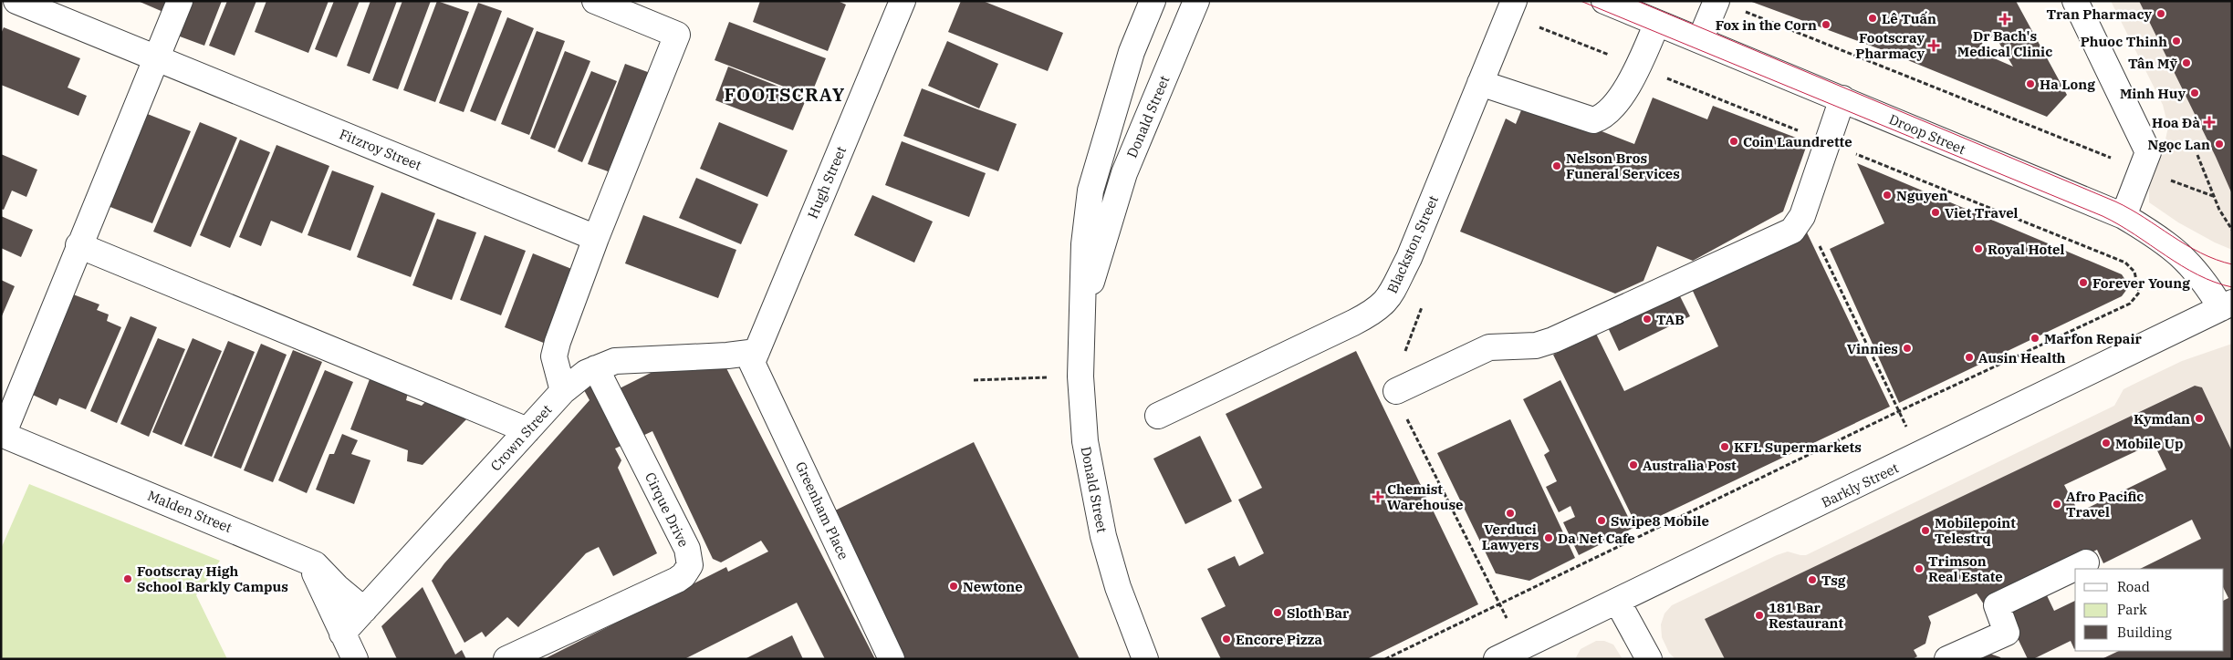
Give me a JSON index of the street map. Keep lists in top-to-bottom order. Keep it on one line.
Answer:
{"streets":{"street":["Donald Street","Droop Street","Fitzroy Street","Hugh Street","Blackston Street","Crown Street","Barkly Street","Cirque Drive","Greenham Place","Malden Street"]},"crossings":[["Droop Street","Barkly Street"],["Hugh Street","Crown Street"],["Hugh Street","Greenham Place"],["Crown Street","Cirque Drive"],["Crown Street","Greenham Place"],["Crown Street","Malden Street"]],"districts":["FOOTSCRAY"],"places":{"other":["Tran Pharmacy","Lê Tuấn","Fox in the Corn","Phuoc Thinh","Tân Mỹ","Ha Long","Minh Huy","Coin Laundrette","Ngọc Lan","Nelson Bros Funeral Services","Nguyen","Viet Travel","Royal Hotel","Forever Young","TAB","Marfon Repair","Vinnies","Ausin Health","Kymdan","Mobile Up","KFL Supermarkets","Australia Post","Afro Pacific Travel","Verduci Lawyers","Swipe8 Mobile","Mobilepoint Telestrq","Da Net Cafe","Trimson Real Estate","Footscray High School Barkly Campus","Tsg","Newtone","Sloth Bar","181 Bar Restaurant","Encore Pizza"],"health":["Dr Bach's Medical Clinic","Footscray Pharmacy","Hoa Đà","Chemist Warehouse"]},"legend":["Road","Park","Building"]}
